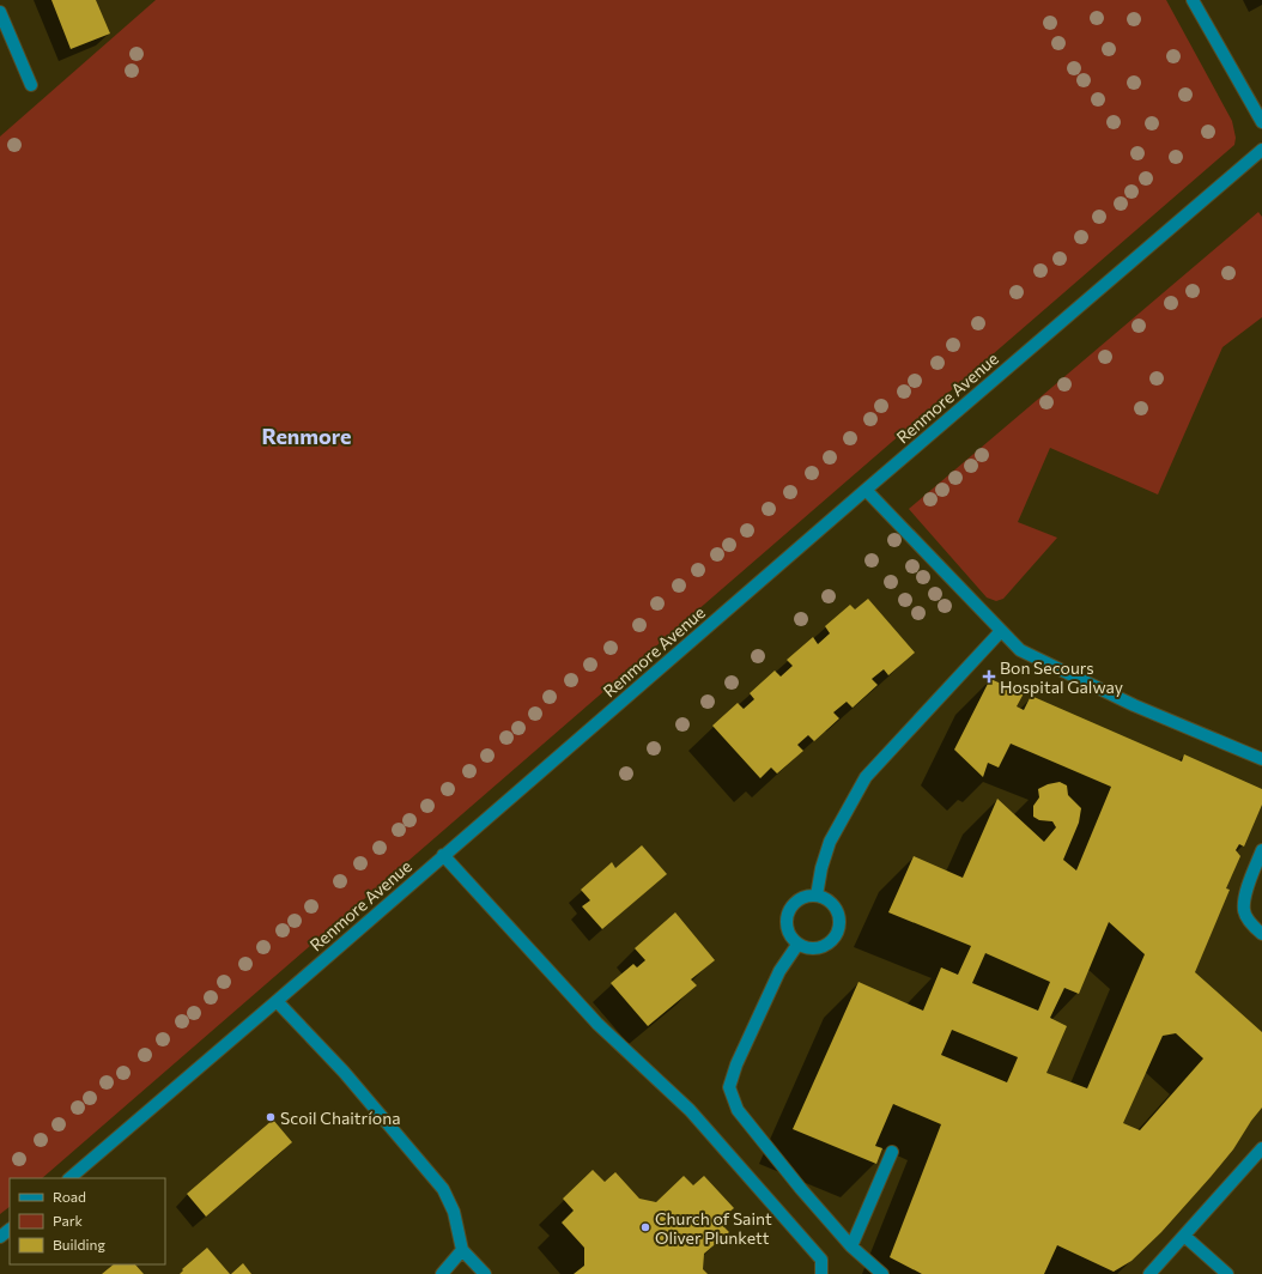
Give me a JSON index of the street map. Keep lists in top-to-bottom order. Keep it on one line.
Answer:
{"streets":{"street":["Renmore Avenue"]},"districts":["Renmore"],"places":{"health":["Bon Secours Hospital Galway"],"other":["Scoil Chaitríona","Church of Saint Oliver Plunkett"]},"legend":["Road","Park","Building"]}
